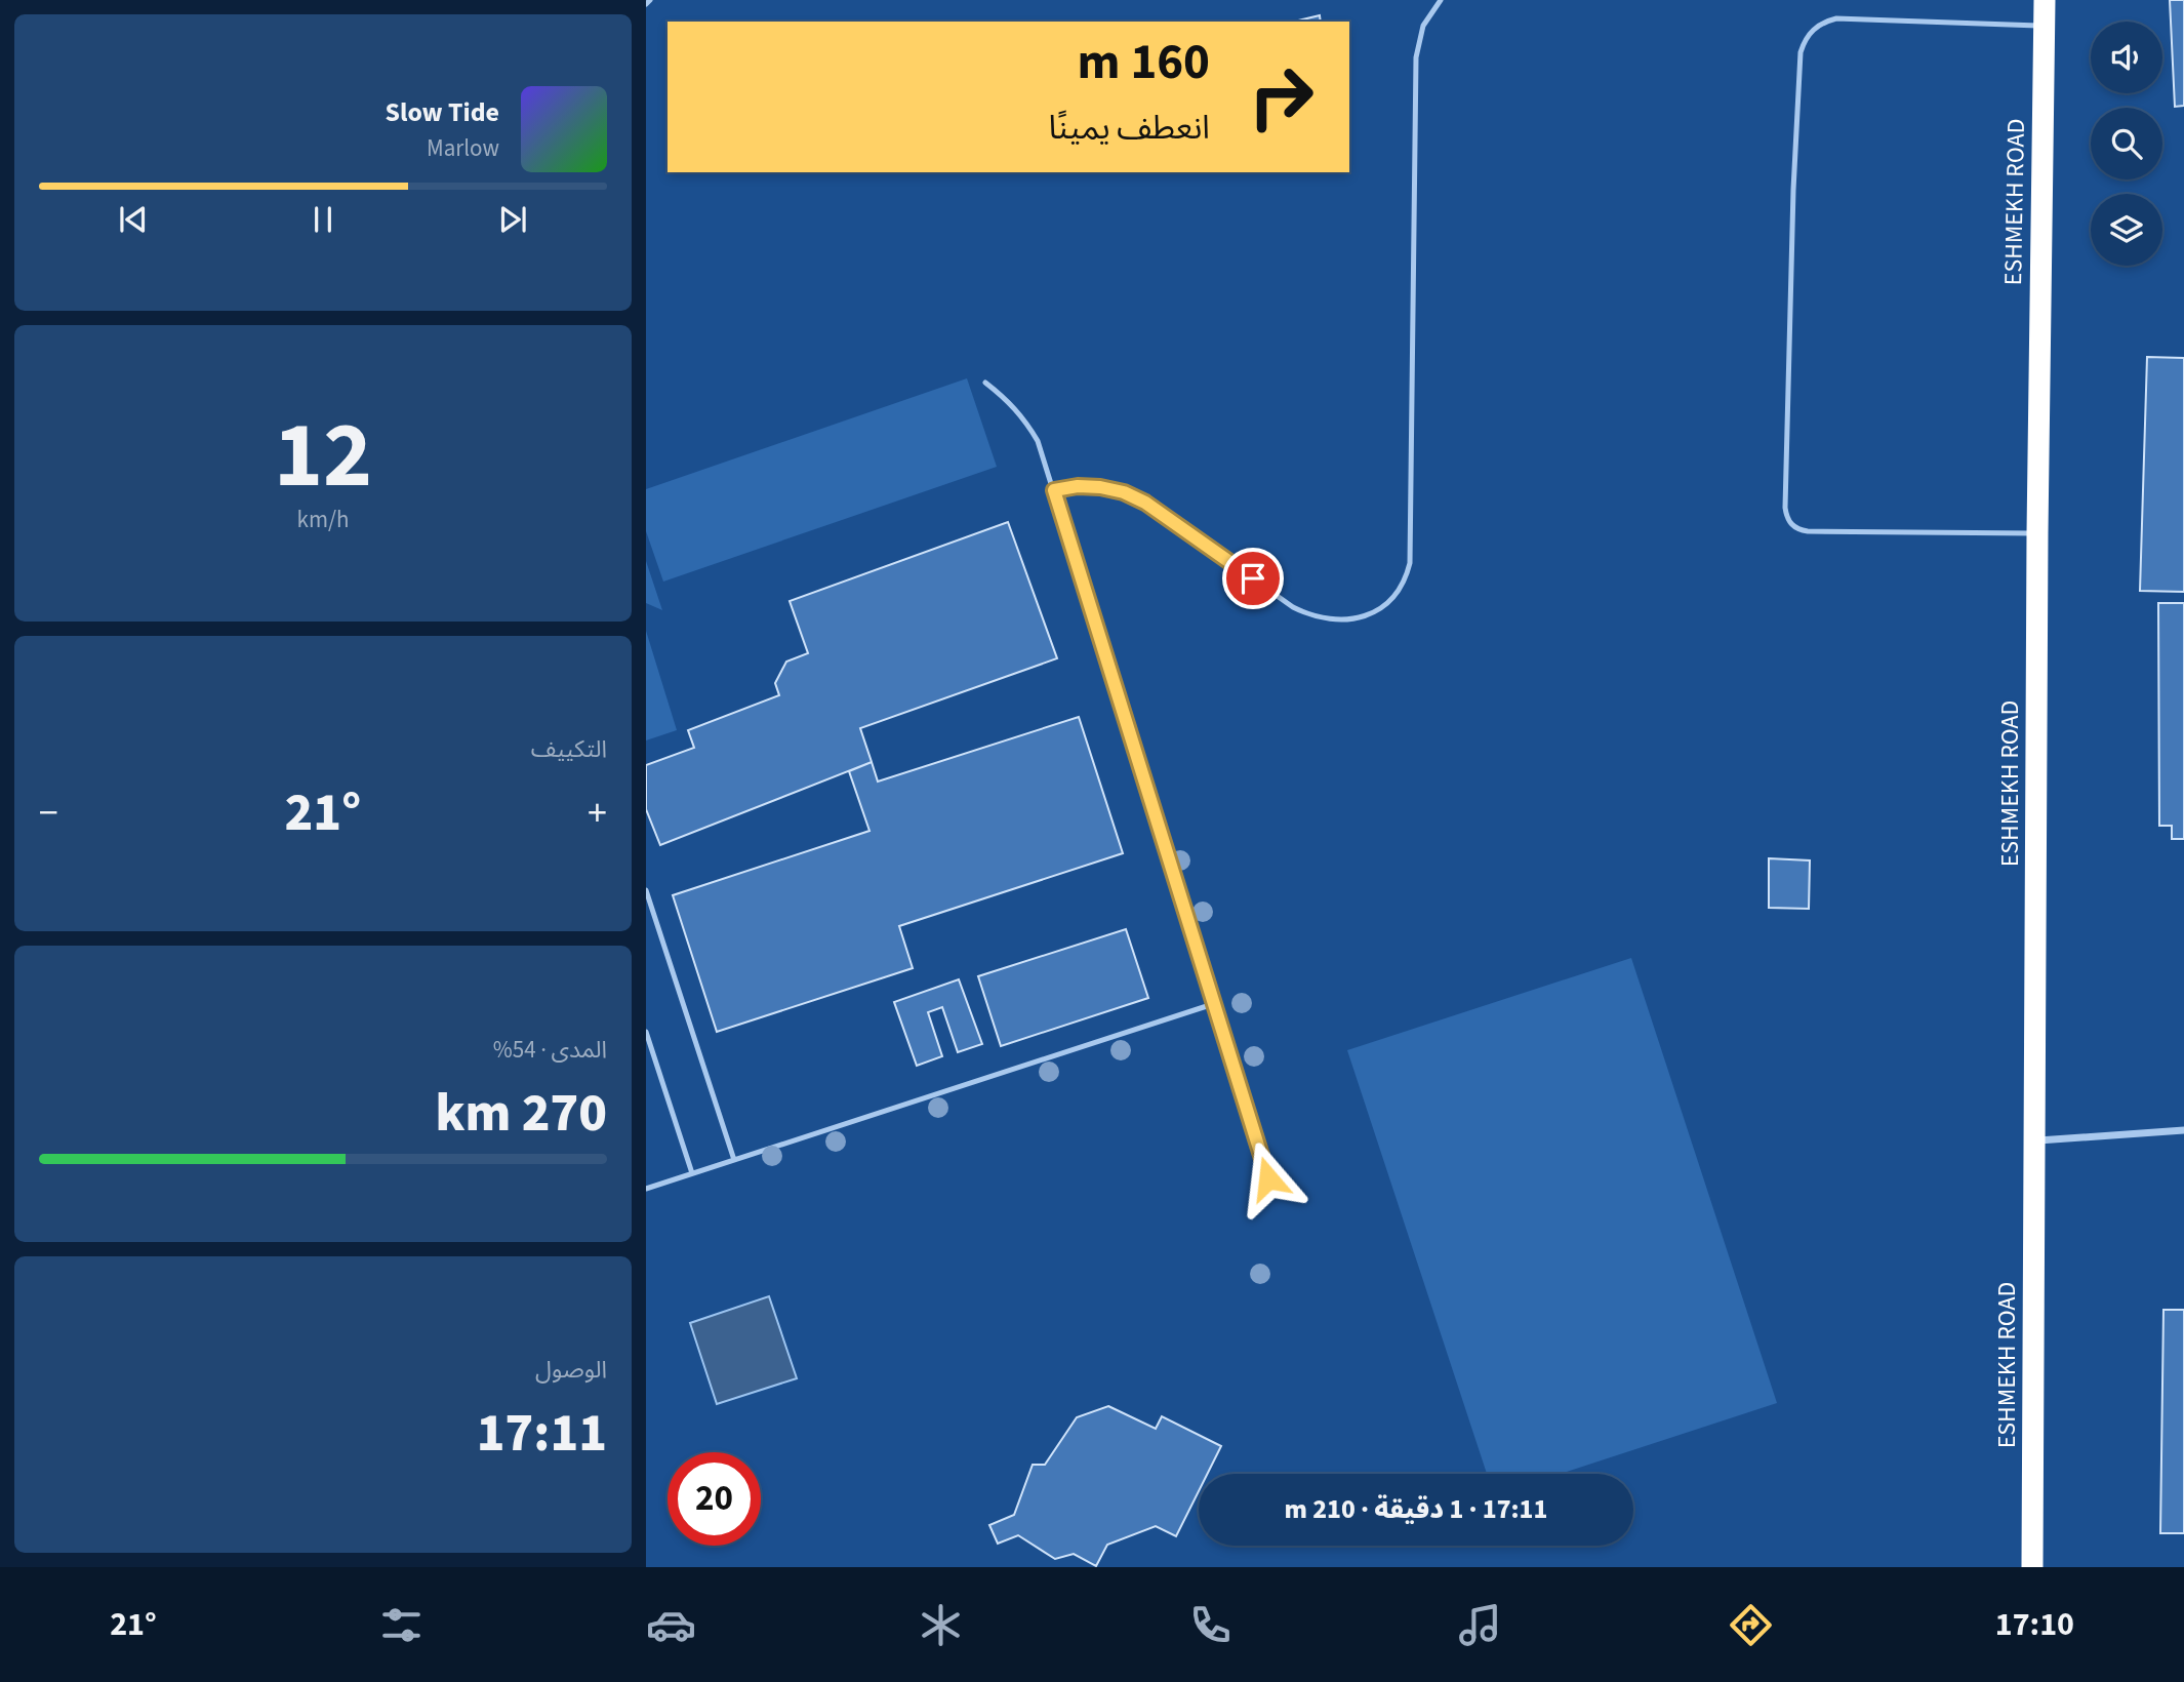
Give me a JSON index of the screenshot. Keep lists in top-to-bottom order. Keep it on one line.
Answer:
{"streets":{"highway":["ESHMEKH ROAD"]},"page":{"turn":["160 m","انعطف يمينًا"],"song":["Slow Tide","Marlow"],"tile":[["12","km/h"],"التكييف",["المدى · 54%","270 km"],["الوصول","17:11"]],"heat":["−","21°","+"],"limit":"20","trip":"17:11 · 1 دقيقة · 210 m","tabs":["17:10","21°"]}}
